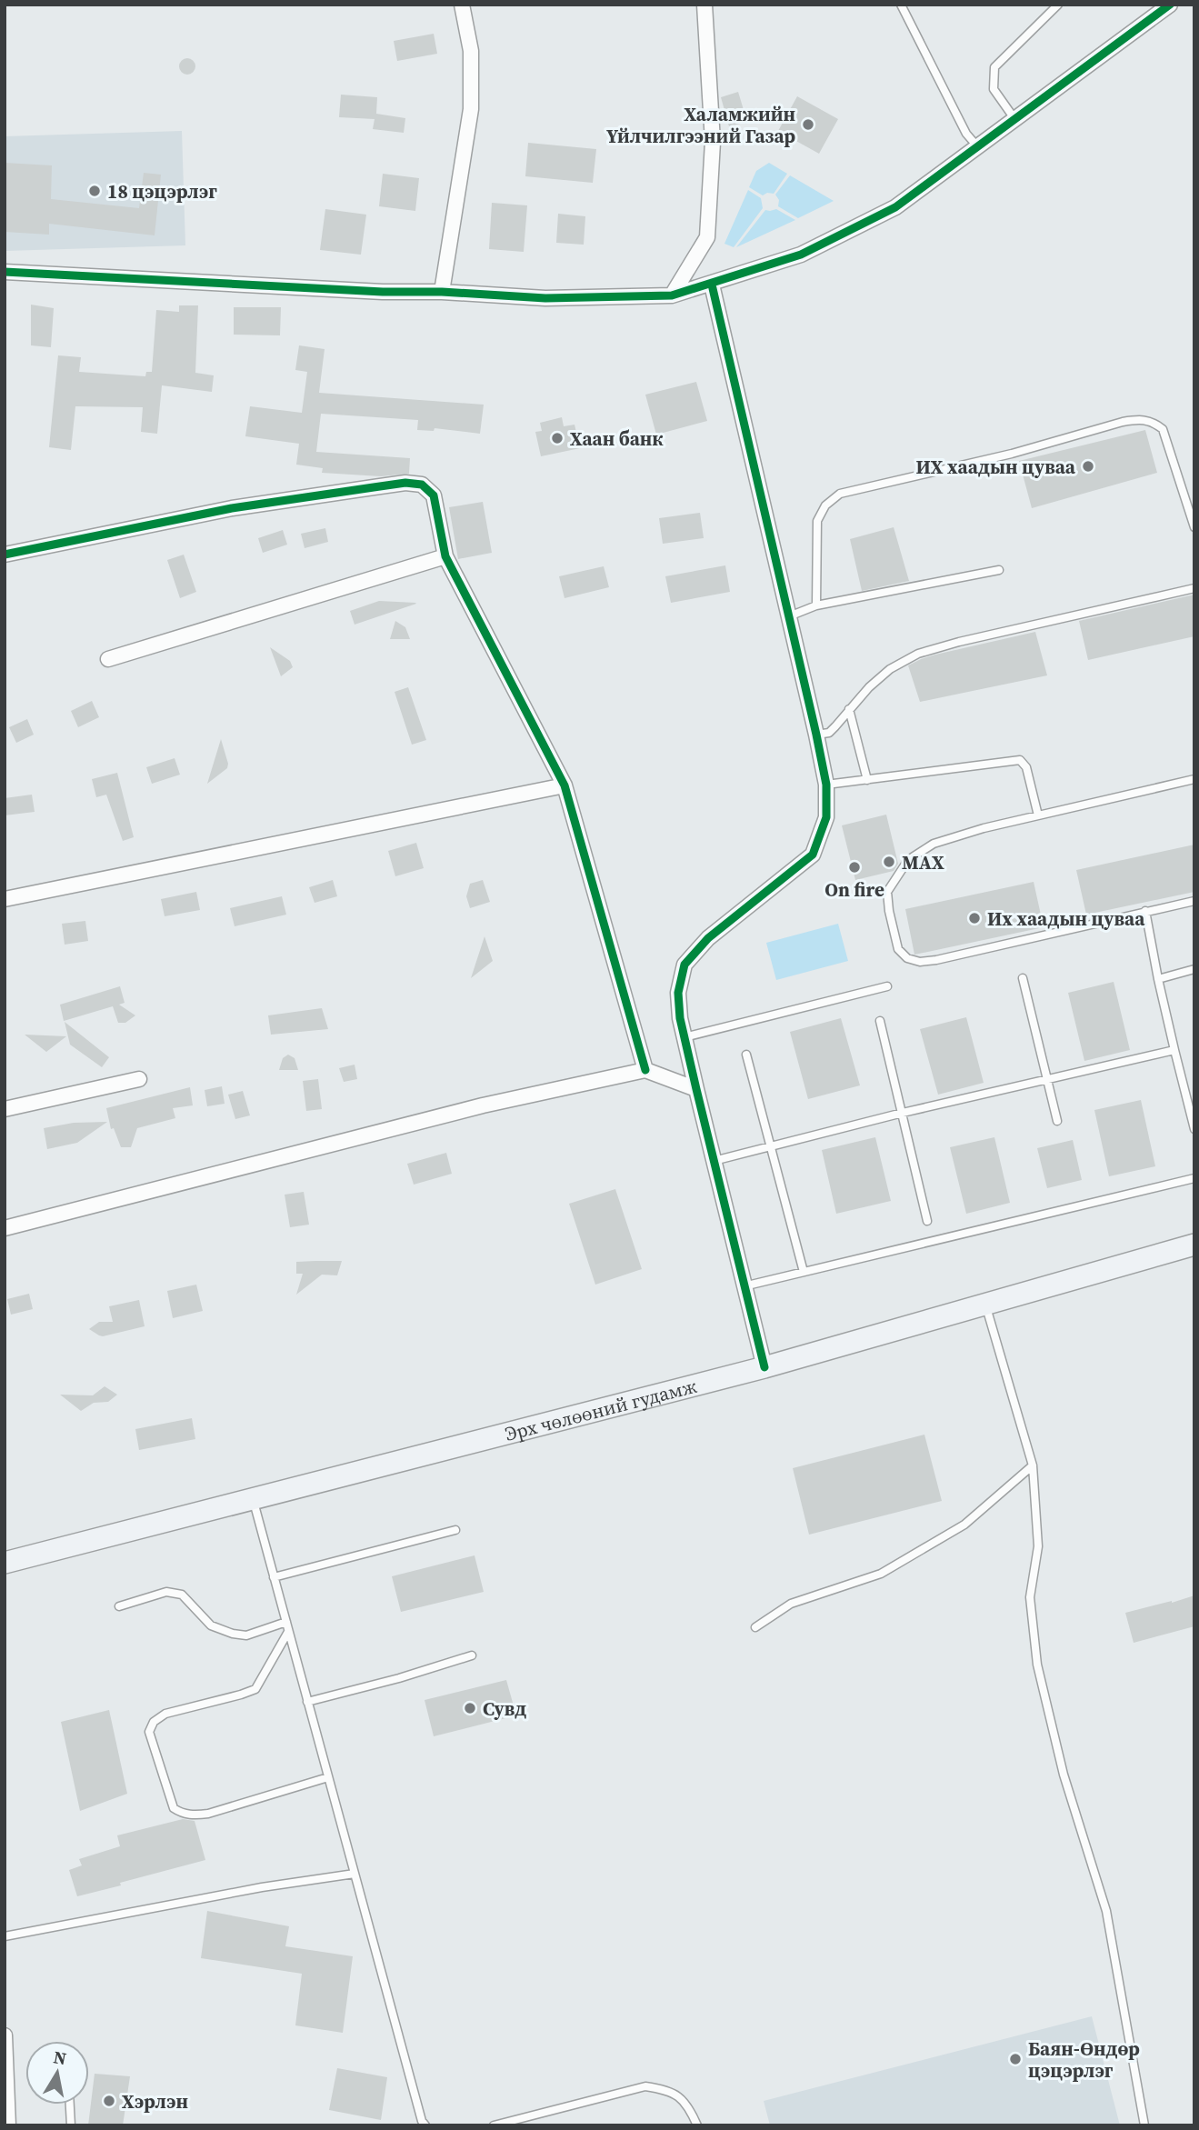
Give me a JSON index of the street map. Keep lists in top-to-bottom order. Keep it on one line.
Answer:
{"streets":{"main road":["Эрх чөлөөний гудамж"]},"places":["Халамжийн Үйлчилгээний Газар","18 цэцэрлэг","Хаан банк","ИХ хаадын цуваа","МАХ","On fire","Их хаадын цуваа","Сувд","Баян-Өндөр цэцэрлэг","Хэрлэн"],"north":"top"}
